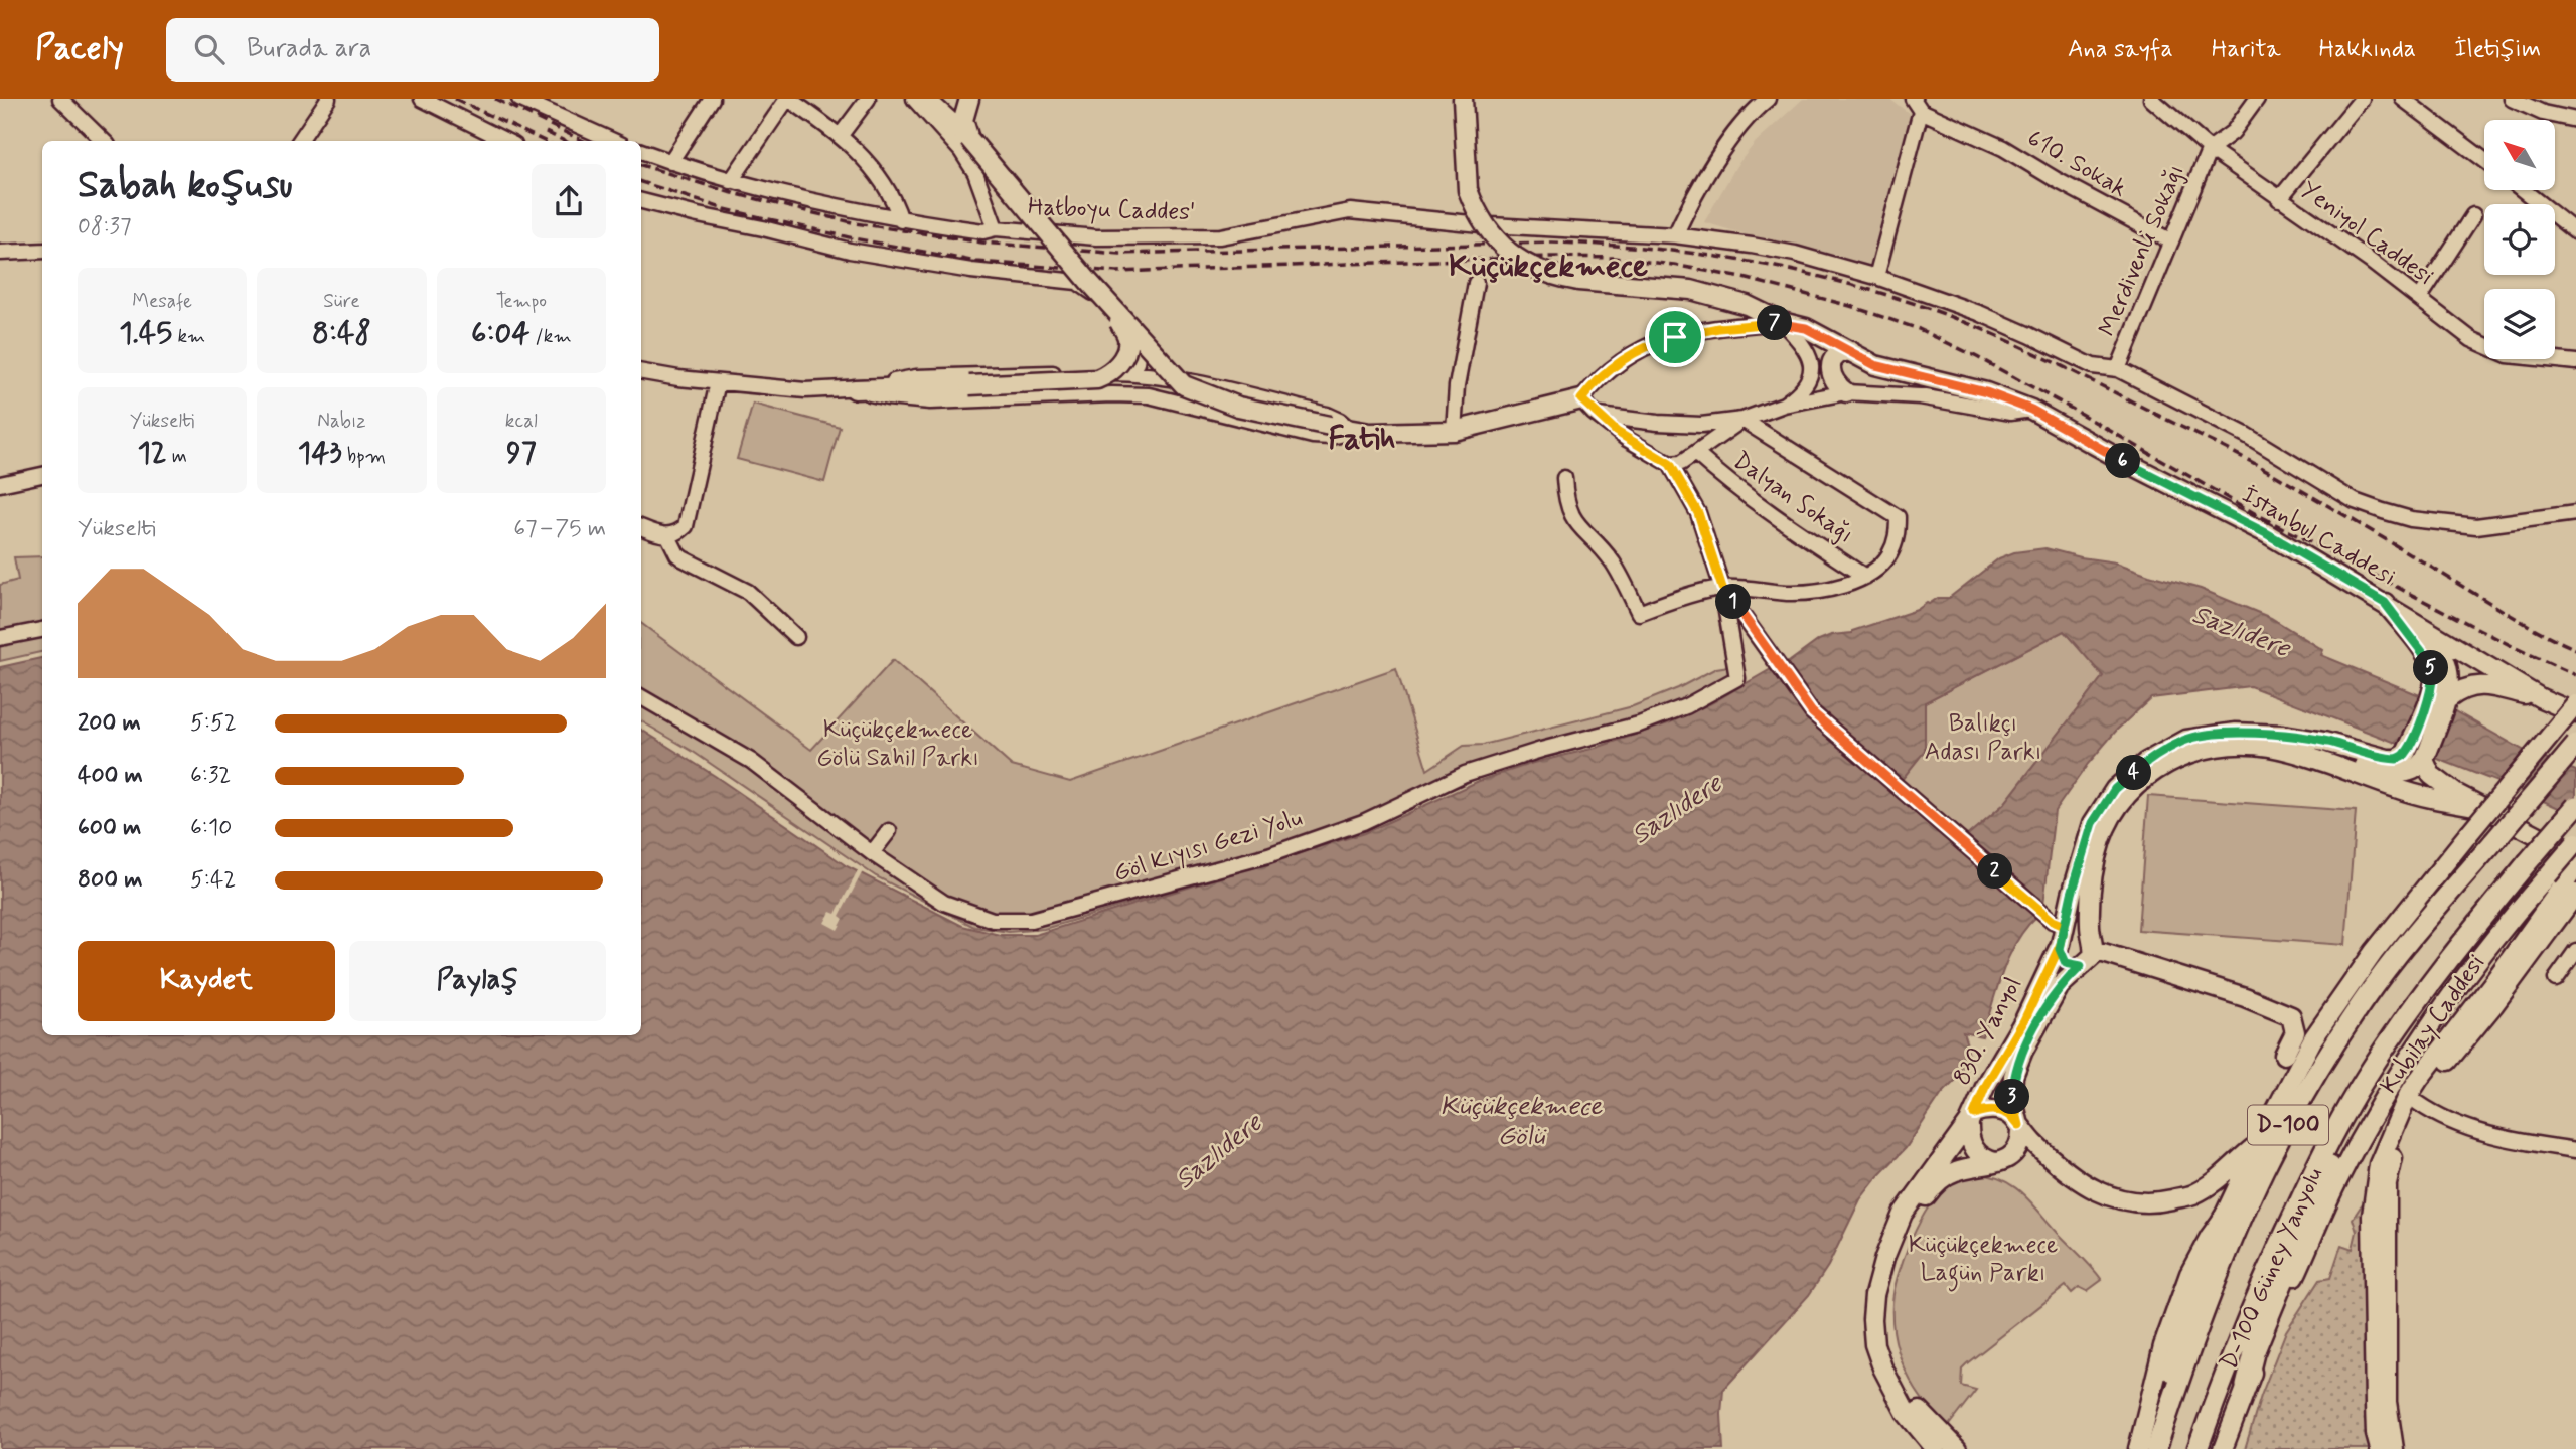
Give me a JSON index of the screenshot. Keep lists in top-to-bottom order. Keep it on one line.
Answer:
{"streets":{"highway":["D-100"],"main road":["İstanbul Caddesi","Kubilay Caddesi","830. Yanyol","D-100 Güney Yanyolu"],"street":["610. Sokak","Hatboyu Caddes'","Yeniyol Caddesi","Merdivenli Sokağı","Dalyan Sokağı","Göl Kıyısı Gezi Yolu"]},"crossings":[["610. Sokak","Merdivenli Sokağı"],["Hatboyu Caddes'","Merdivenli Sokağı"],["Yeniyol Caddesi","Merdivenli Sokağı"],["Kubilay Caddesi","D-100 Güney Yanyolu"]],"districts":["Küçükçekmece","Fatih"],"water":["Sazlıdere","Küçükçekmece Gölü"],"parks":["Balıkçı Adası Parkı","Küçükçekmece Gölü Sahil Parkı","Küçükçekmece Lagün Parkı"],"north":"top left","page":{"header":"Pacely","search":"Burada ara","nav":["Ana sayfa","Harita","Hakkında","İletişim"],"heading":["Sabah koşusu","08:37"],"stats":[["Mesafe","1.45 km"],["Süre","8:48"],["Tempo","6:04 /km"],["Yükselti","12 m"],["Nabız","143 bpm"],["kcal","97"]],"pins":["7","6","1","5","4","2","3"],"chart":["Yükselti","67–75 m"],"list":[{"name":"200 m","note":"5:52"},{"name":"400 m","note":"6:32"},{"name":"600 m","note":"6:10"},{"name":"800 m","note":"5:42"}],"buttons":["Kaydet","Paylaş"]}}
